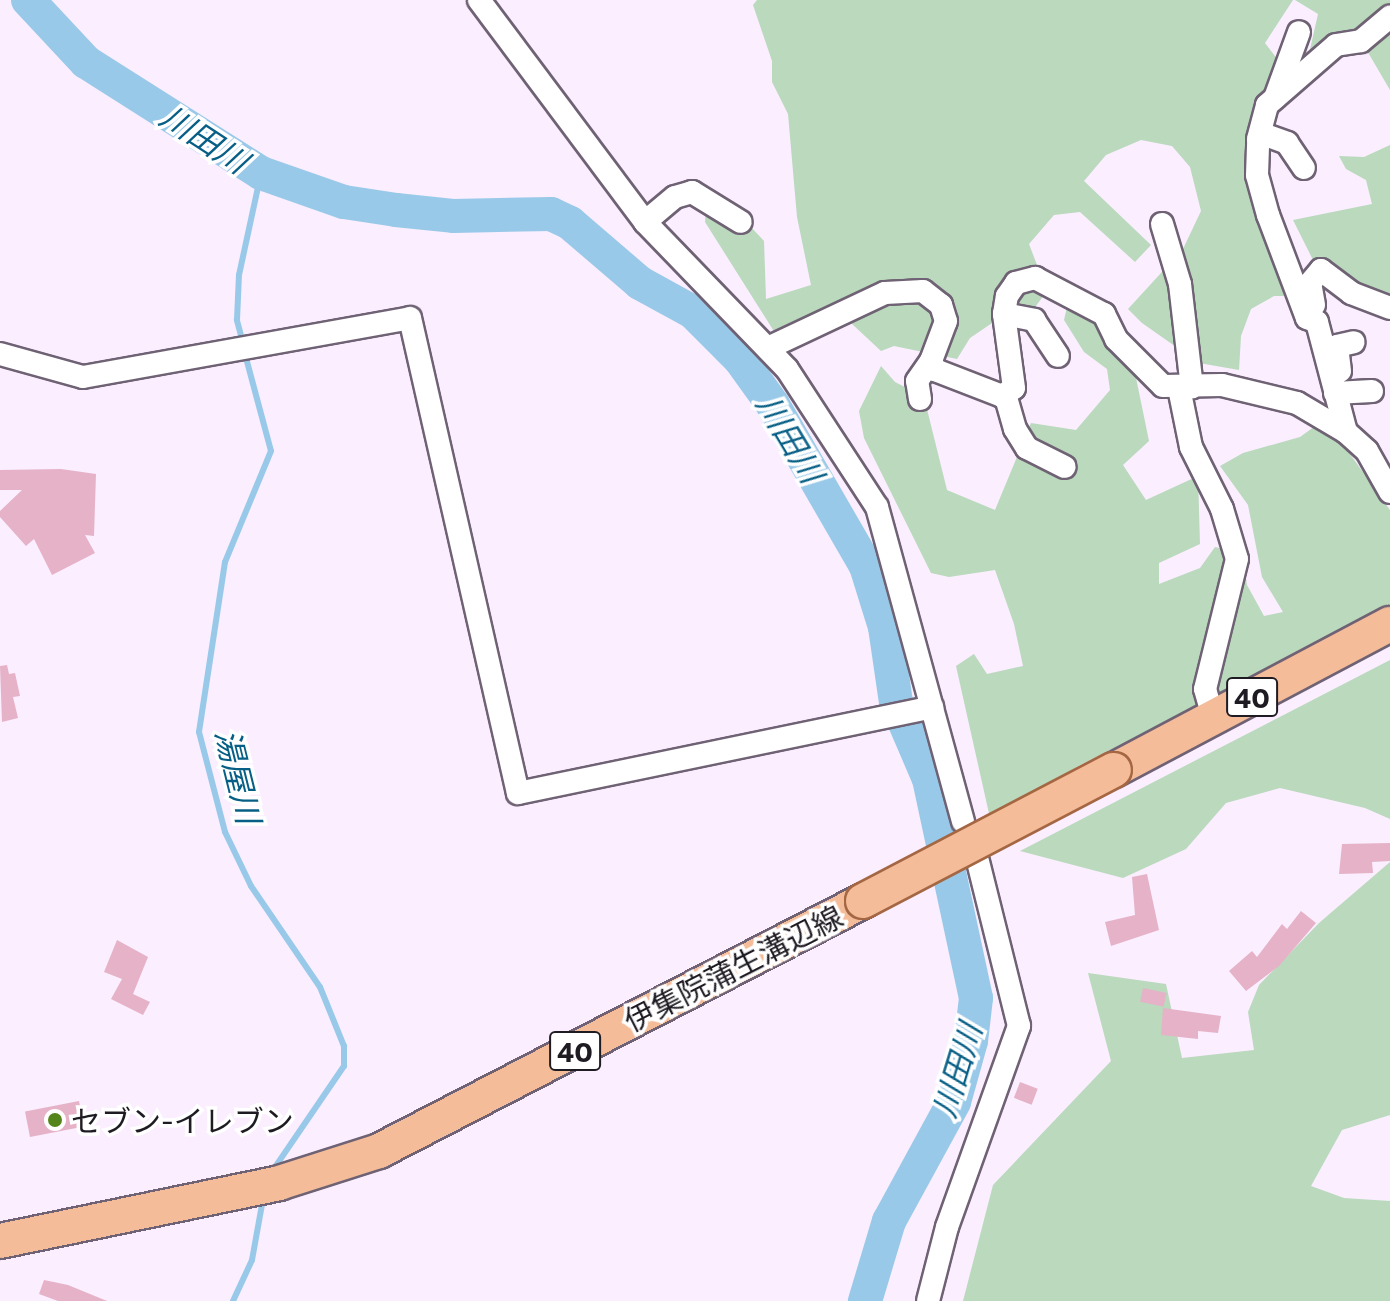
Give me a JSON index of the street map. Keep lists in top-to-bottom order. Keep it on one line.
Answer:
{"streets":{"main road":["40","伊集院蒲生溝辺線"]},"water":["川田川","湯屋川"],"places":["セブン-イレブン"]}
